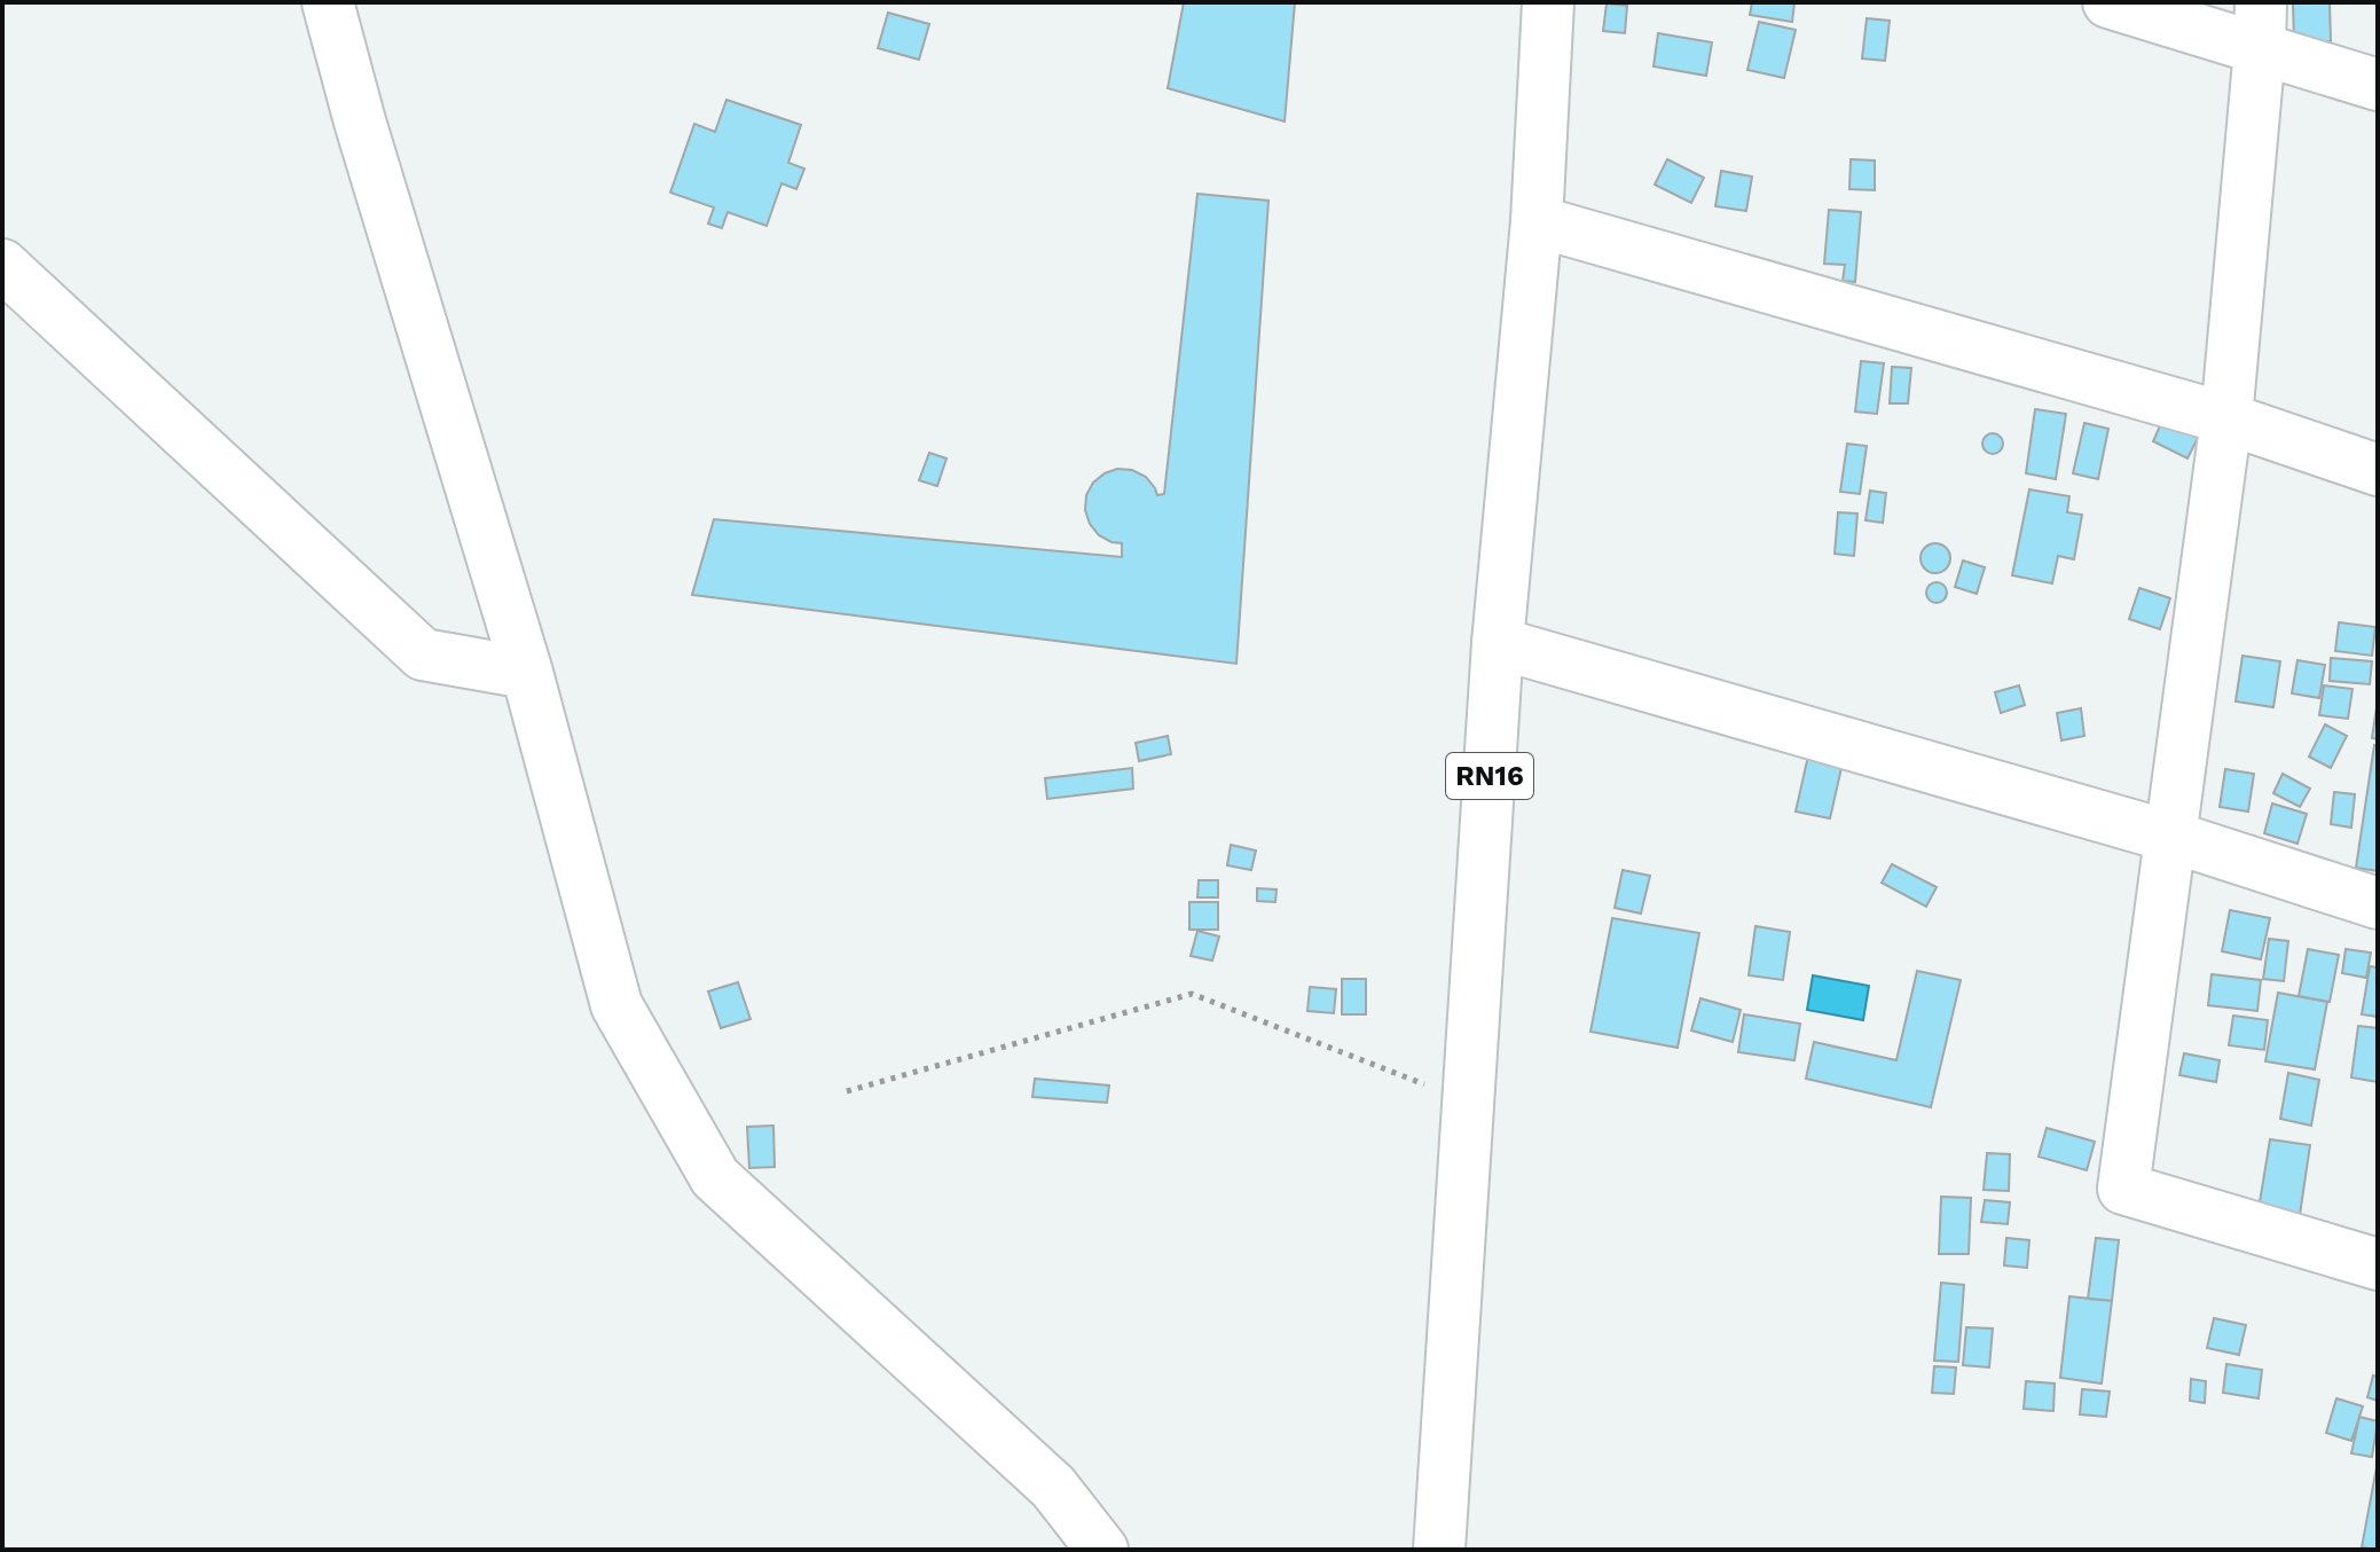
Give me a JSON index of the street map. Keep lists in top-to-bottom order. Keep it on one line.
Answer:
{"streets":{"street":["RN16"]}}
